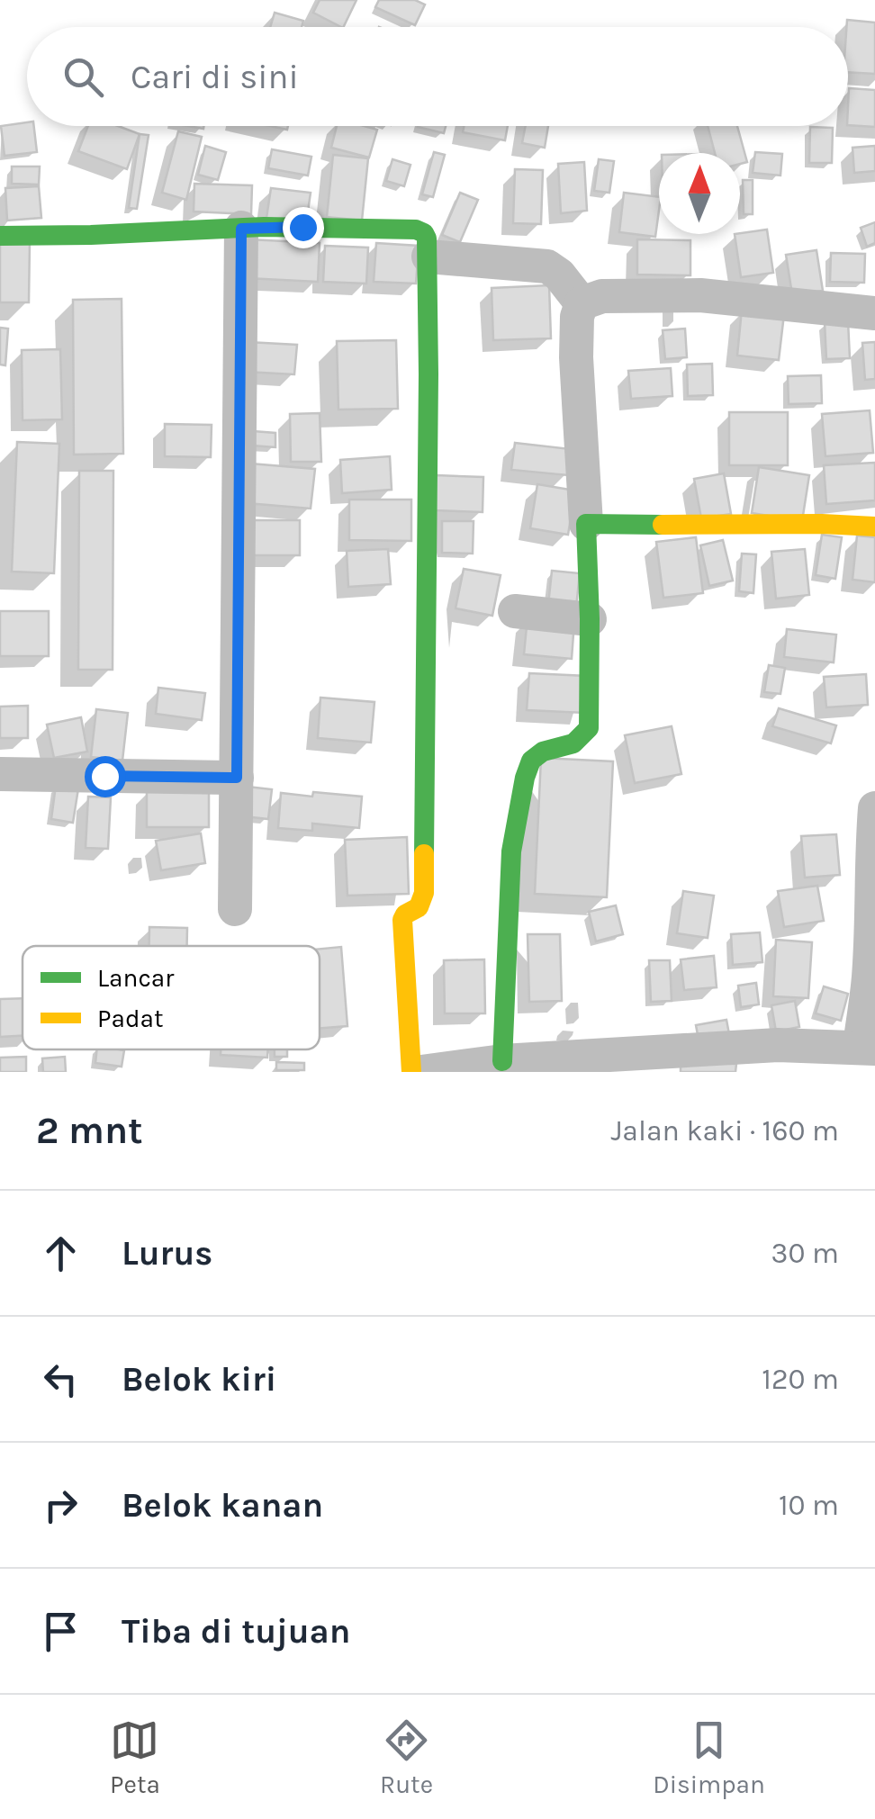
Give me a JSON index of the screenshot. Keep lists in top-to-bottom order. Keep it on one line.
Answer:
{"legend":["Lancar","Padat"],"north":"top","page":{"search":"Cari di sini","heading":["2 mnt","Jalan kaki · 160 m"],"list":[["Lurus","30 m"],["Belok kiri","120 m"],["Belok kanan","10 m"],"Tiba di tujuan"],"nav":["Peta","Rute","Disimpan"]}}
